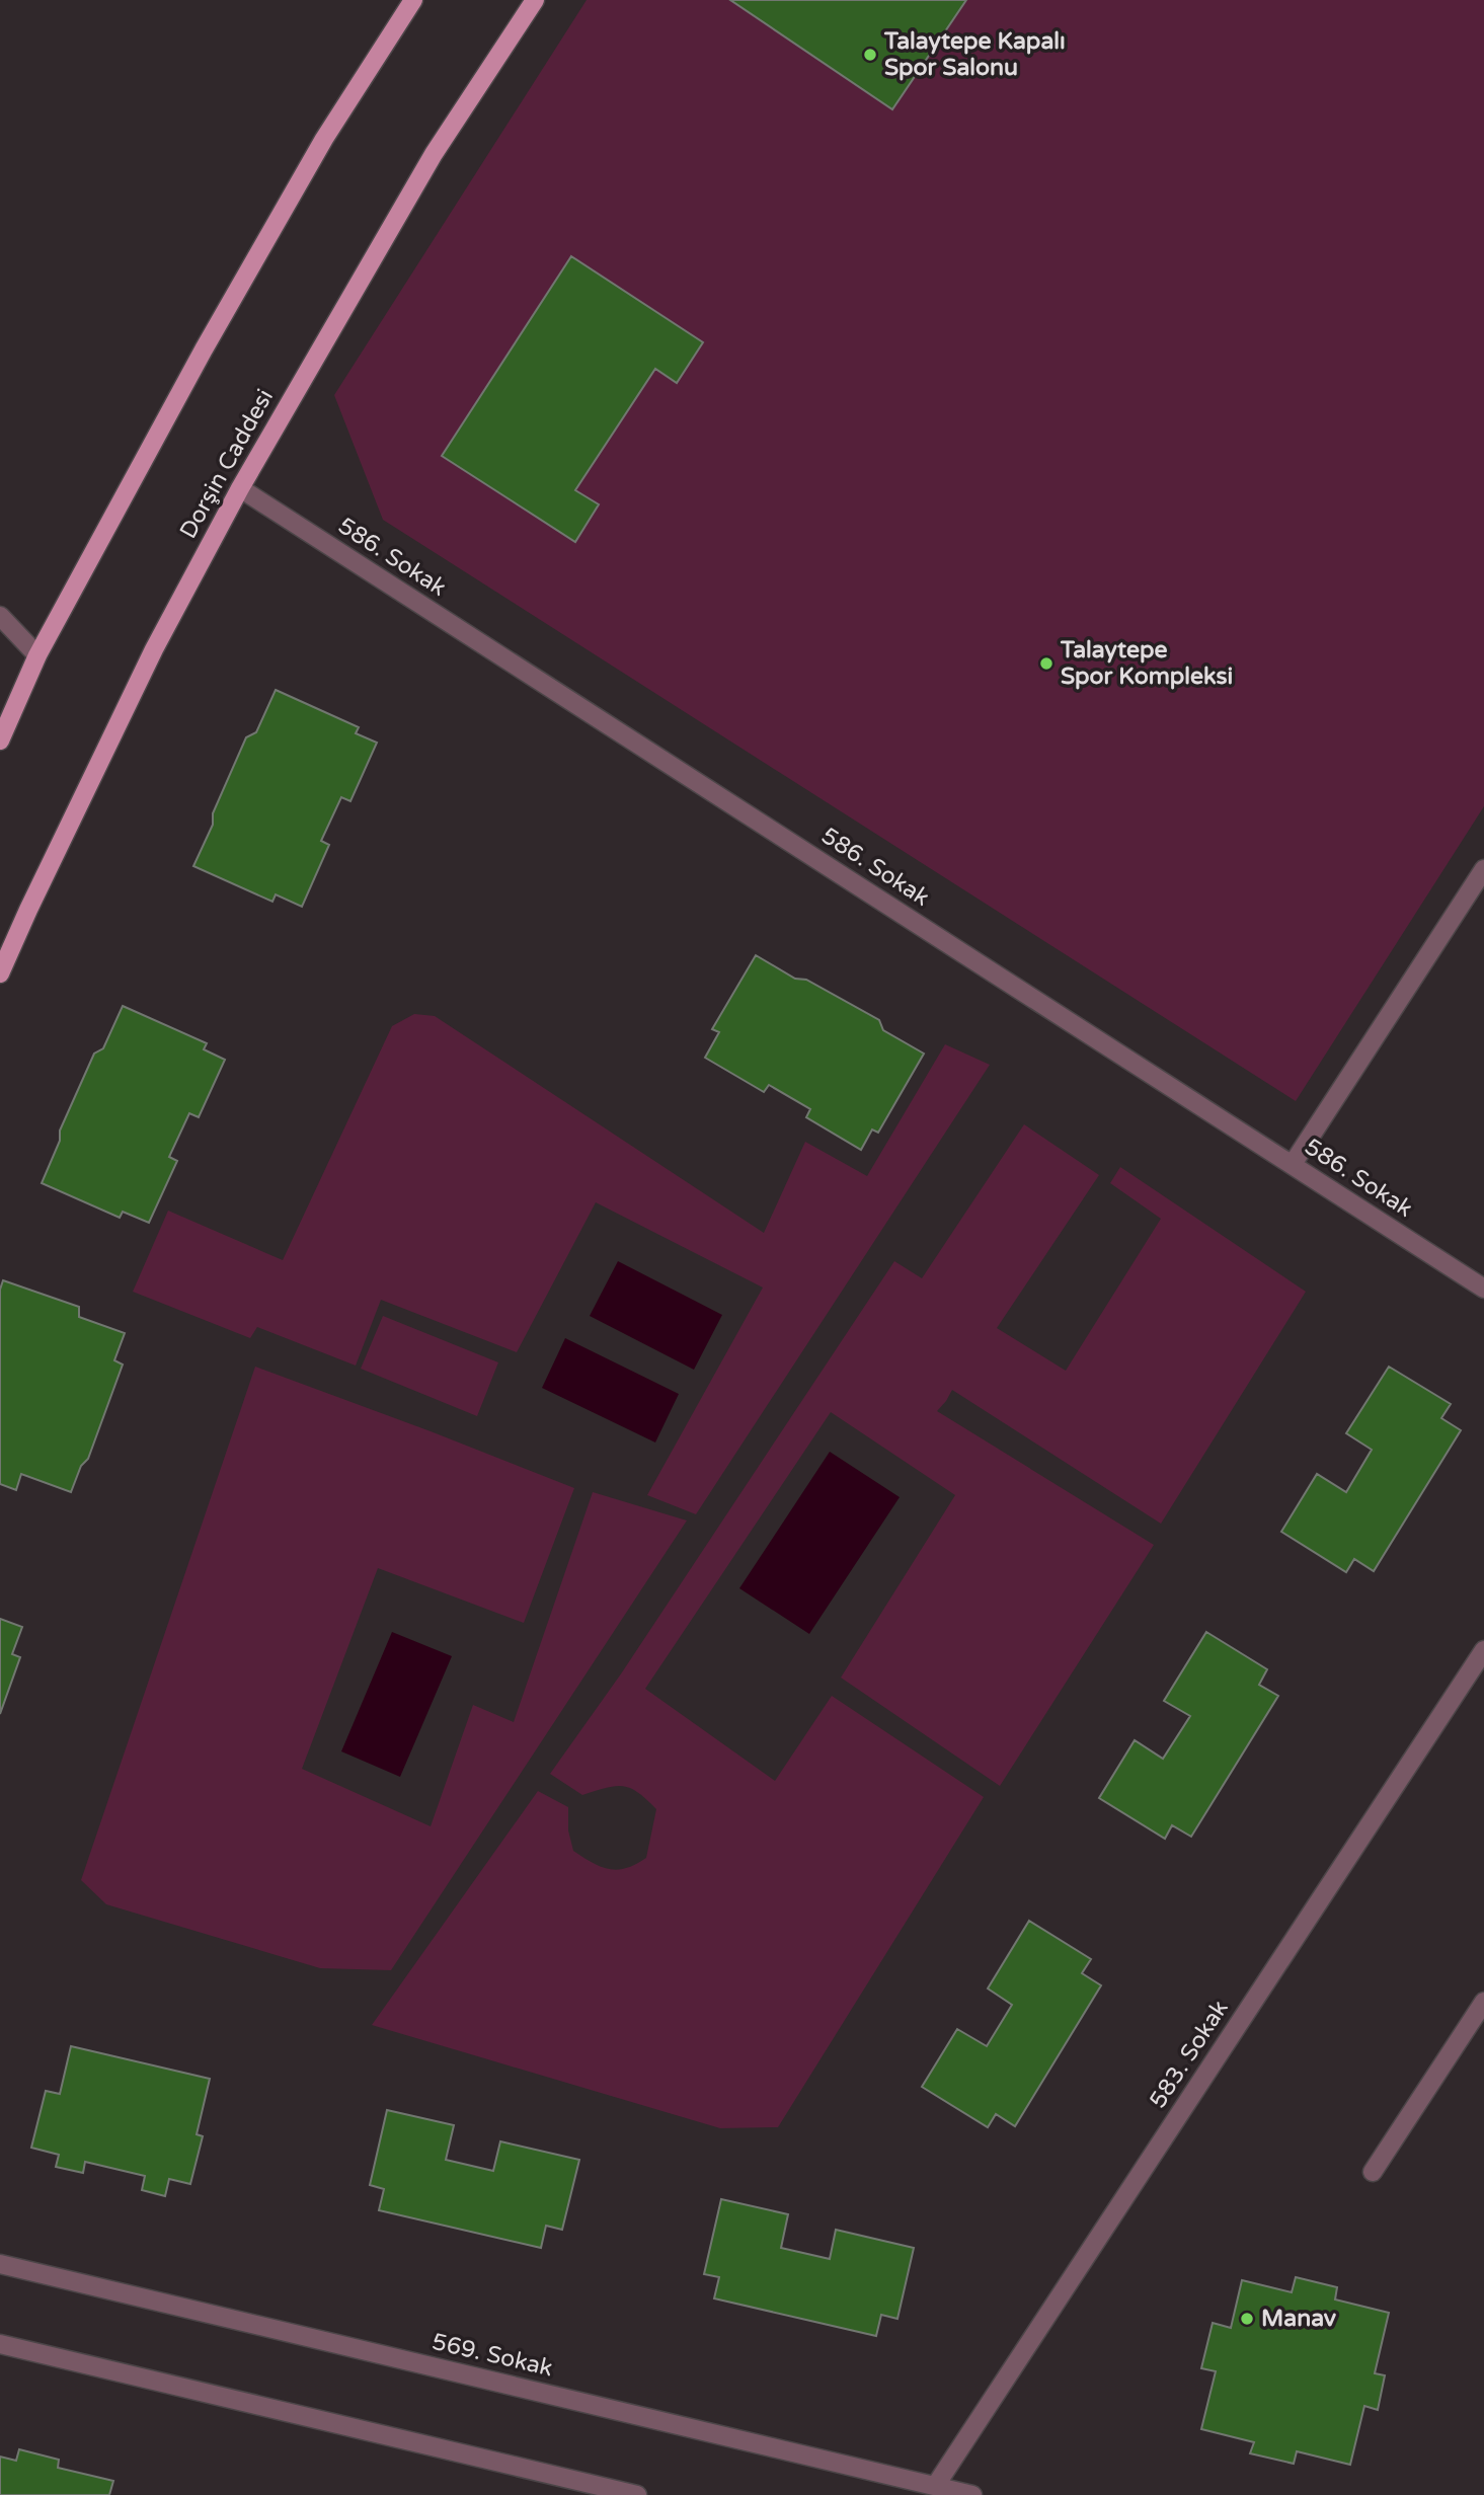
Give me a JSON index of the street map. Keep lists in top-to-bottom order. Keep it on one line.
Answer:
{"streets":{"main road":["Dorşin Caddesi"],"street":["586. Sokak","583. Sokak","569. Sokak"]},"crossings":[["Dorşin Caddesi","586. Sokak"],["583. Sokak","569. Sokak"]],"places":["Talaytepe Kapalı Spor Salonu","Talaytepe Spor Kompleksi","Manav"]}
